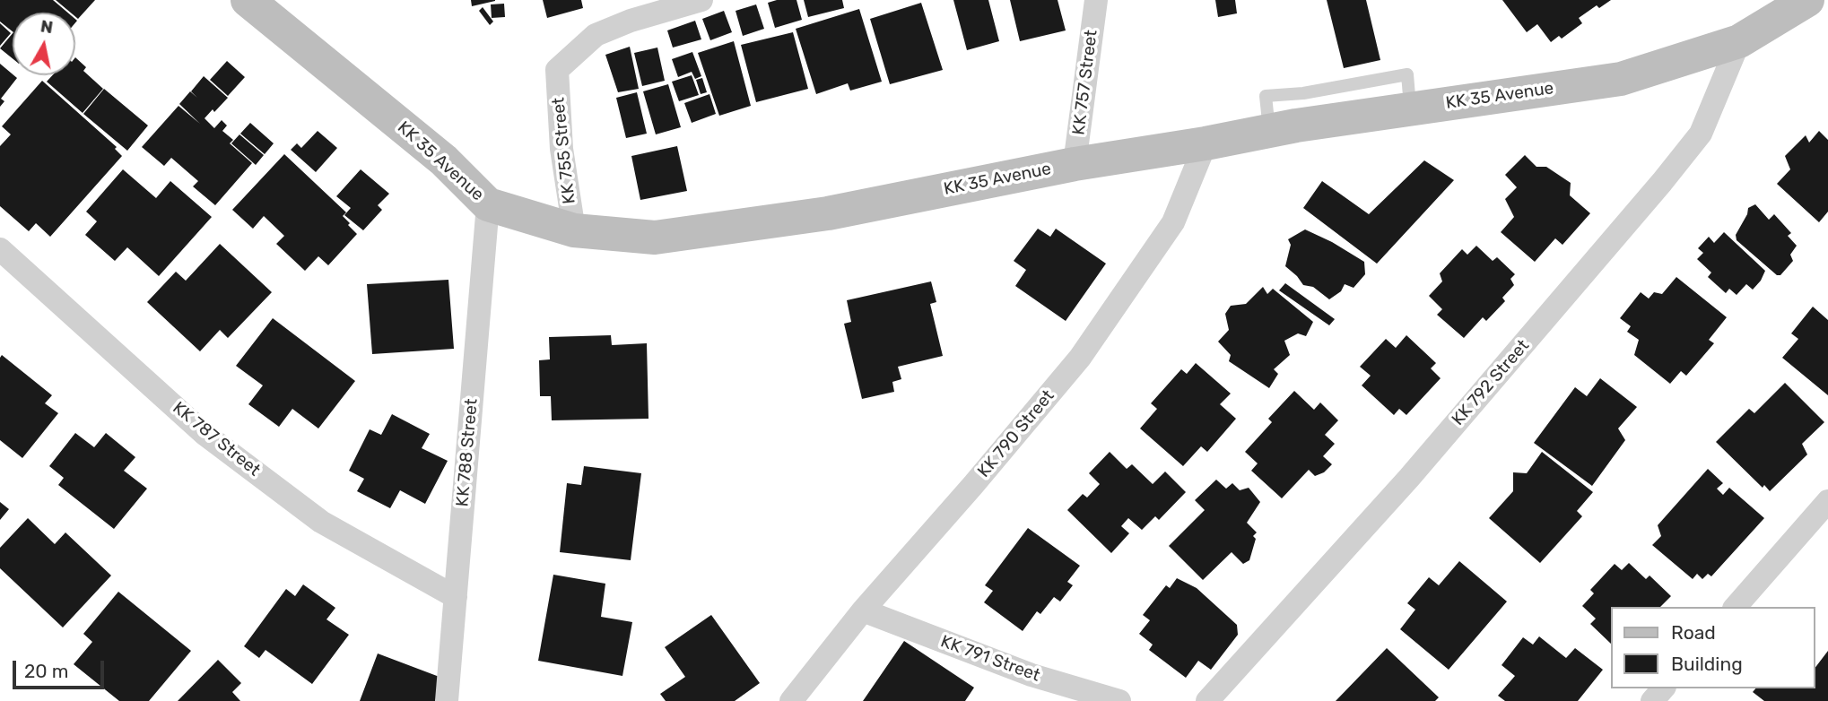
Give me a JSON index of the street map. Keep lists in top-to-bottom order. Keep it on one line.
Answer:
{"streets":{"main road":["KK 35 Avenue"],"street":["KK 757 Street","KK 755 Street","KK 792 Street","KK 790 Street","KK 787 Street","KK 788 Street","KK 791 Street"]},"crossings":[["KK 757 Street","KK 35 Avenue"],["KK 35 Avenue","KK 755 Street"],["KK 35 Avenue","KK 792 Street"],["KK 35 Avenue","KK 790 Street"],["KK 35 Avenue","KK 788 Street"],["KK 790 Street","KK 791 Street"],["KK 787 Street","KK 788 Street"]],"legend":["Road","Building"],"scale_bar":"20 m","north":"top"}
